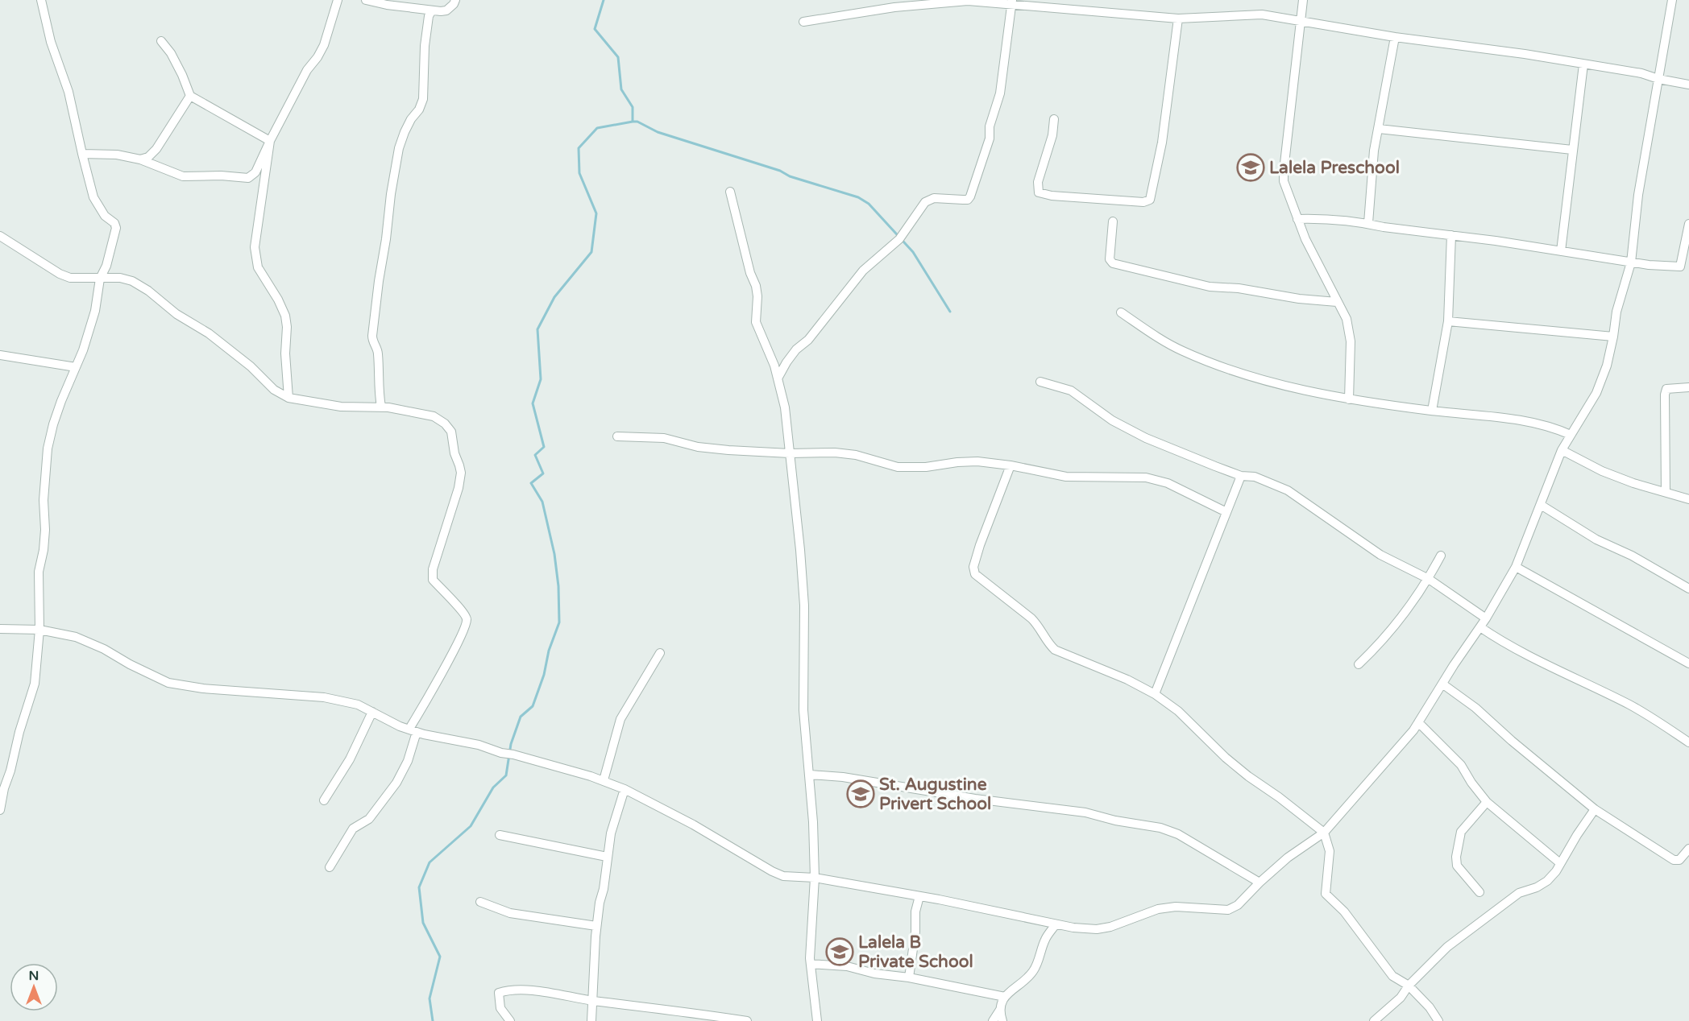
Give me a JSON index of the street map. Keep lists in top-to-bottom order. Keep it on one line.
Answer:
{"places":{"school or university":["Lalela Preschool","St. Augustine Privert School","Lalela B Private School"]},"north":"top"}
